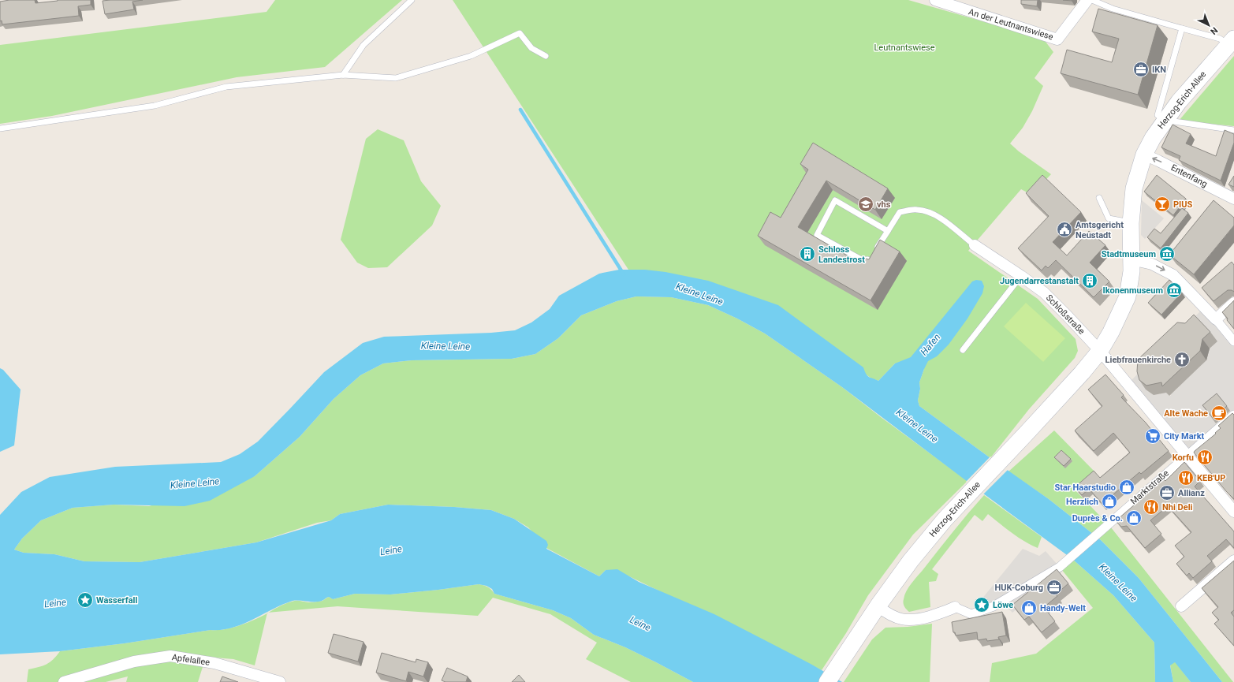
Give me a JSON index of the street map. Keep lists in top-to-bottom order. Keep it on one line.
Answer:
{"streets":{"main road":["Herzog-Erich-Allee"],"street":["An der Leutnantswiese","Entenfang","Schloßstraße","Marktstraße","Apfelallee"]},"crossings":[["Herzog-Erich-Allee","Entenfang"],["Herzog-Erich-Allee","Schloßstraße"],["Schloßstraße","Marktstraße"]],"water":["Kleine Leine","Hafen","Leine"],"parks":["Leutnantswiese"],"places":{"office":["IKN","Allianz","HUK-Coburg"],"school or university":["vhs"],"bar":["PIUS"],"public building":["Amtsgericht Neustadt"],"building":["Schloss Landestrost","Jugendarrestanstalt"],"museum":["Stadtmuseum","Ikonenmuseum"],"church":["Liebfrauenkirche"],"cafe":["Alte Wache"],"supermarket":["City Markt"],"restaurant":["Korfu","KEB'UP","Nhi Deli"],"shop":["Star Haarstudio","Herzlich","Duprès & Co.","Handy-Welt"],"place":["Wasserfall","Löwe"]},"north":"bottom right"}
